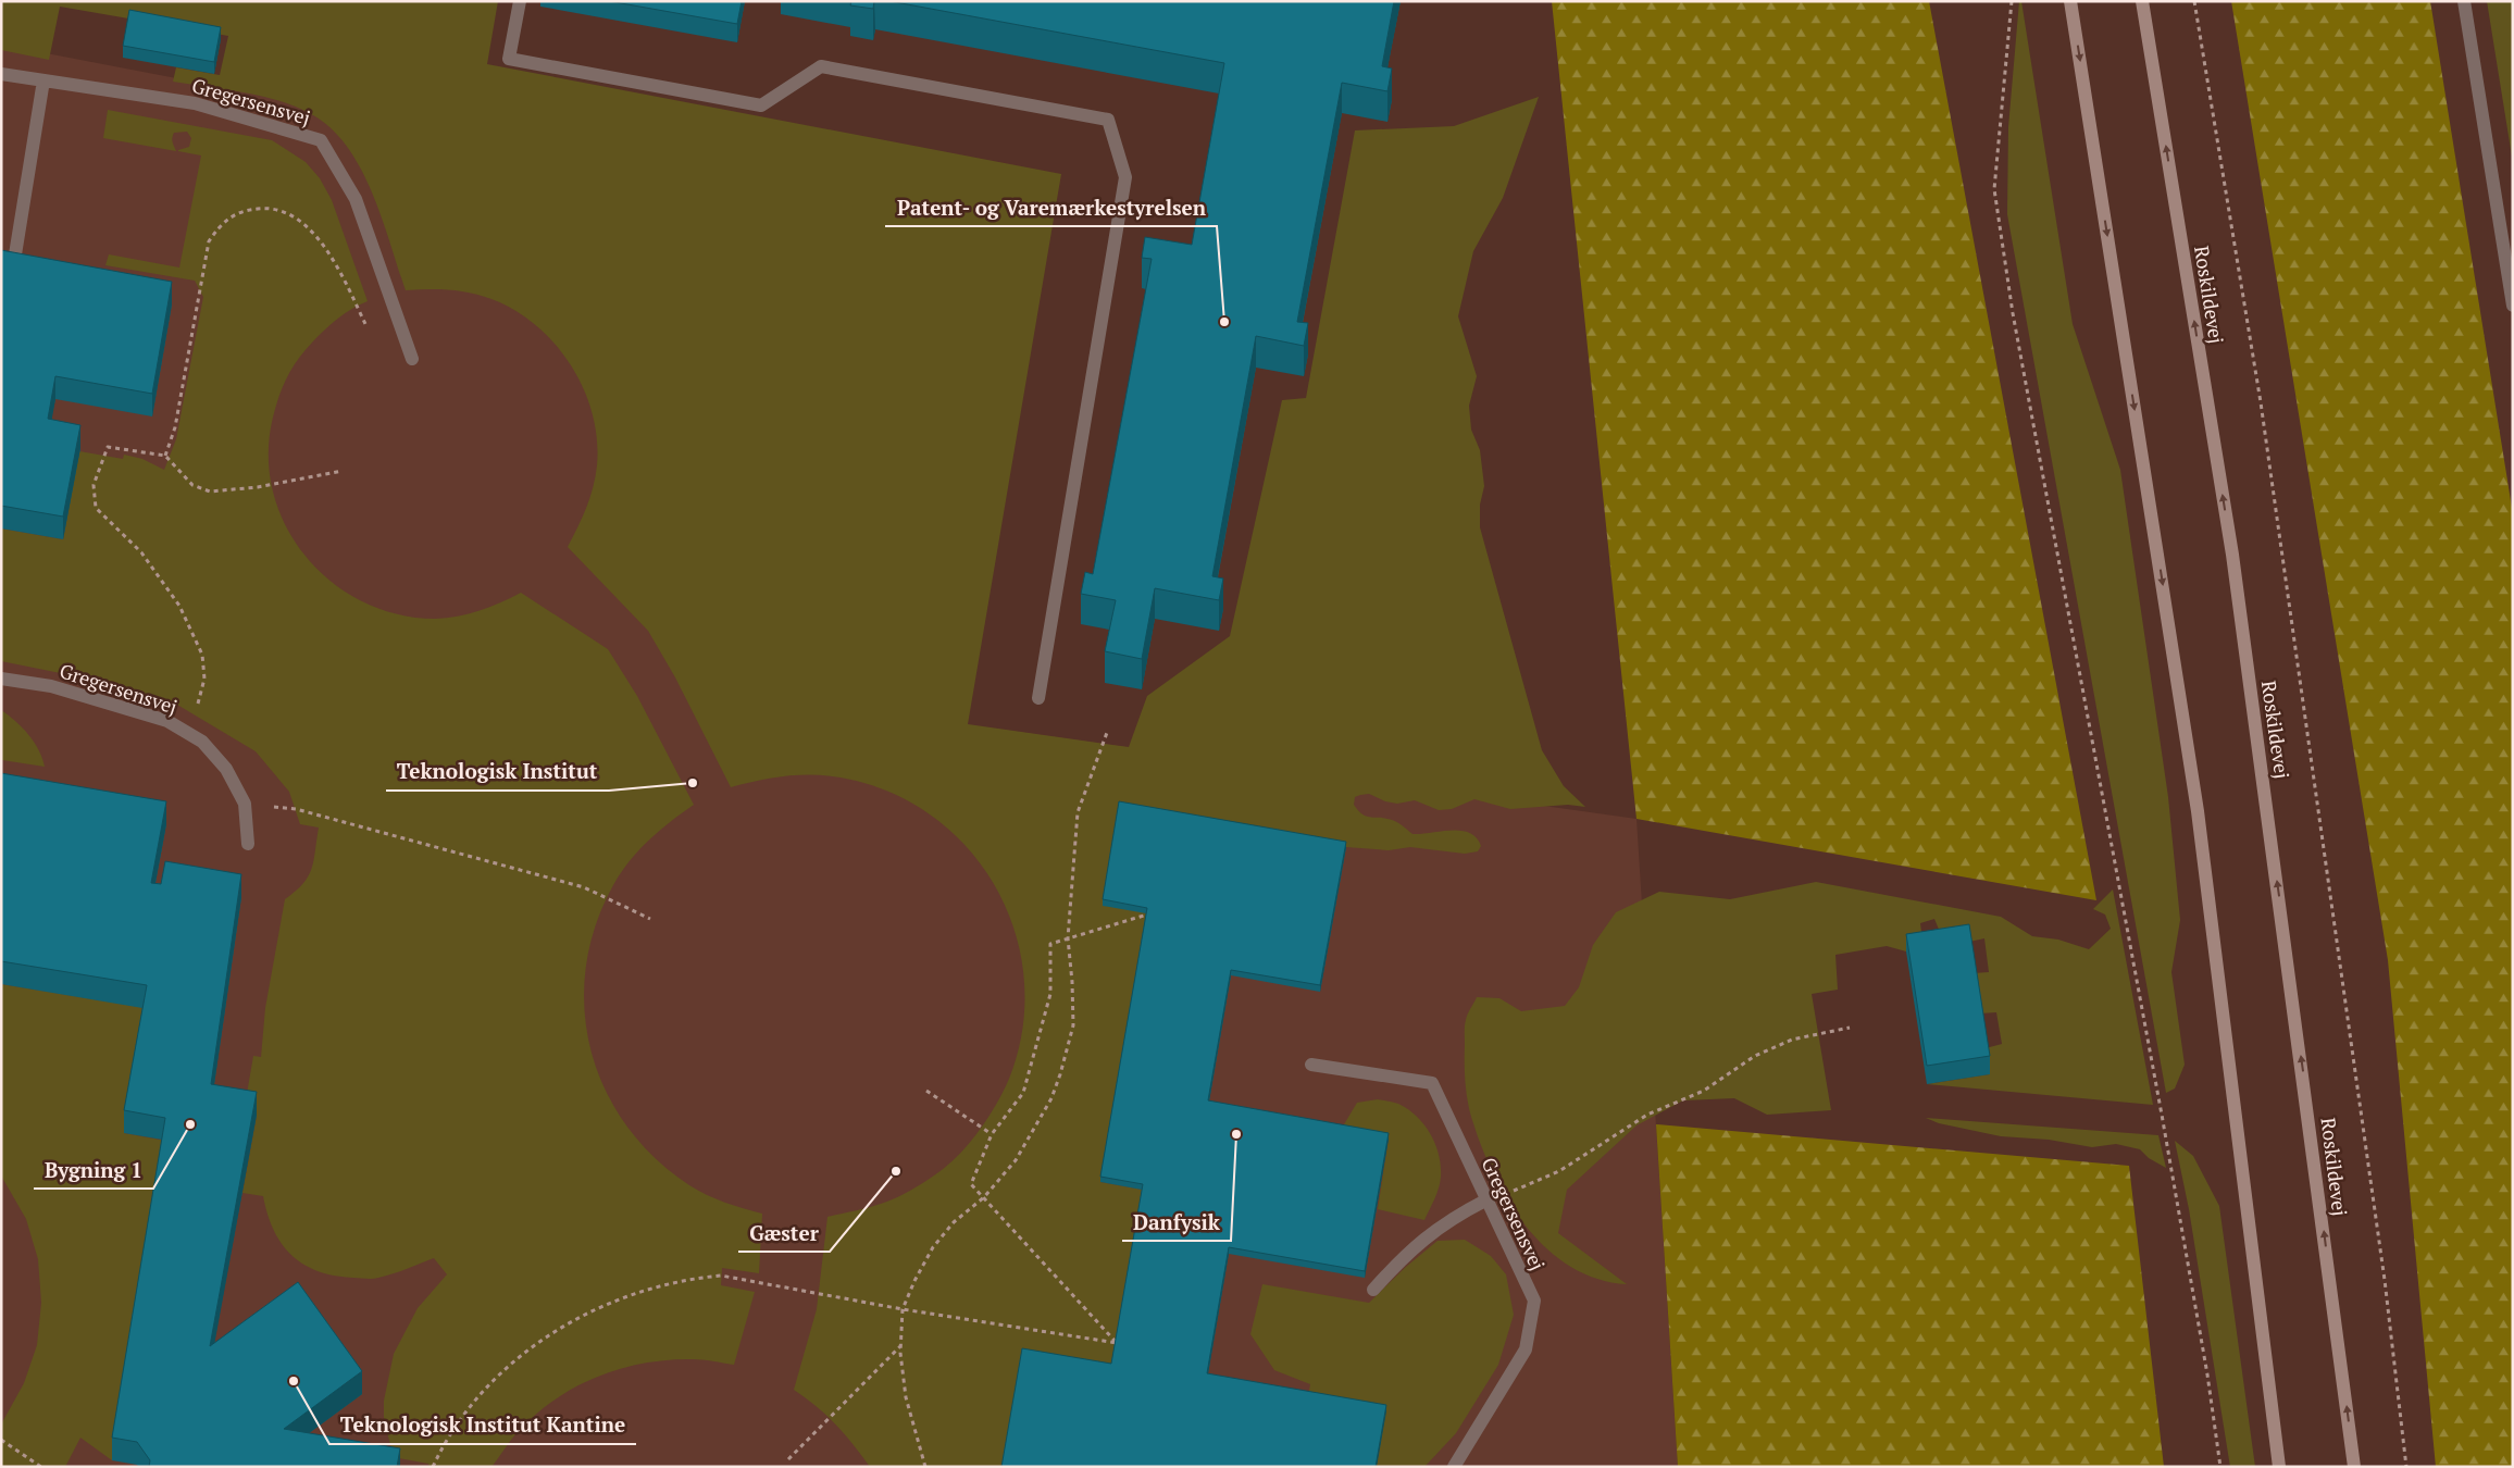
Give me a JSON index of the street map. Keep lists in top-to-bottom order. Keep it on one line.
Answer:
{"streets":{"main road":["Roskildevej"],"street":["Gregersensvej"]},"places":["Patent- og Varemærkestyrelsen","Teknologisk Institut","Bygning 1","Danfysik","Gæster","Teknologisk Institut Kantine"]}
